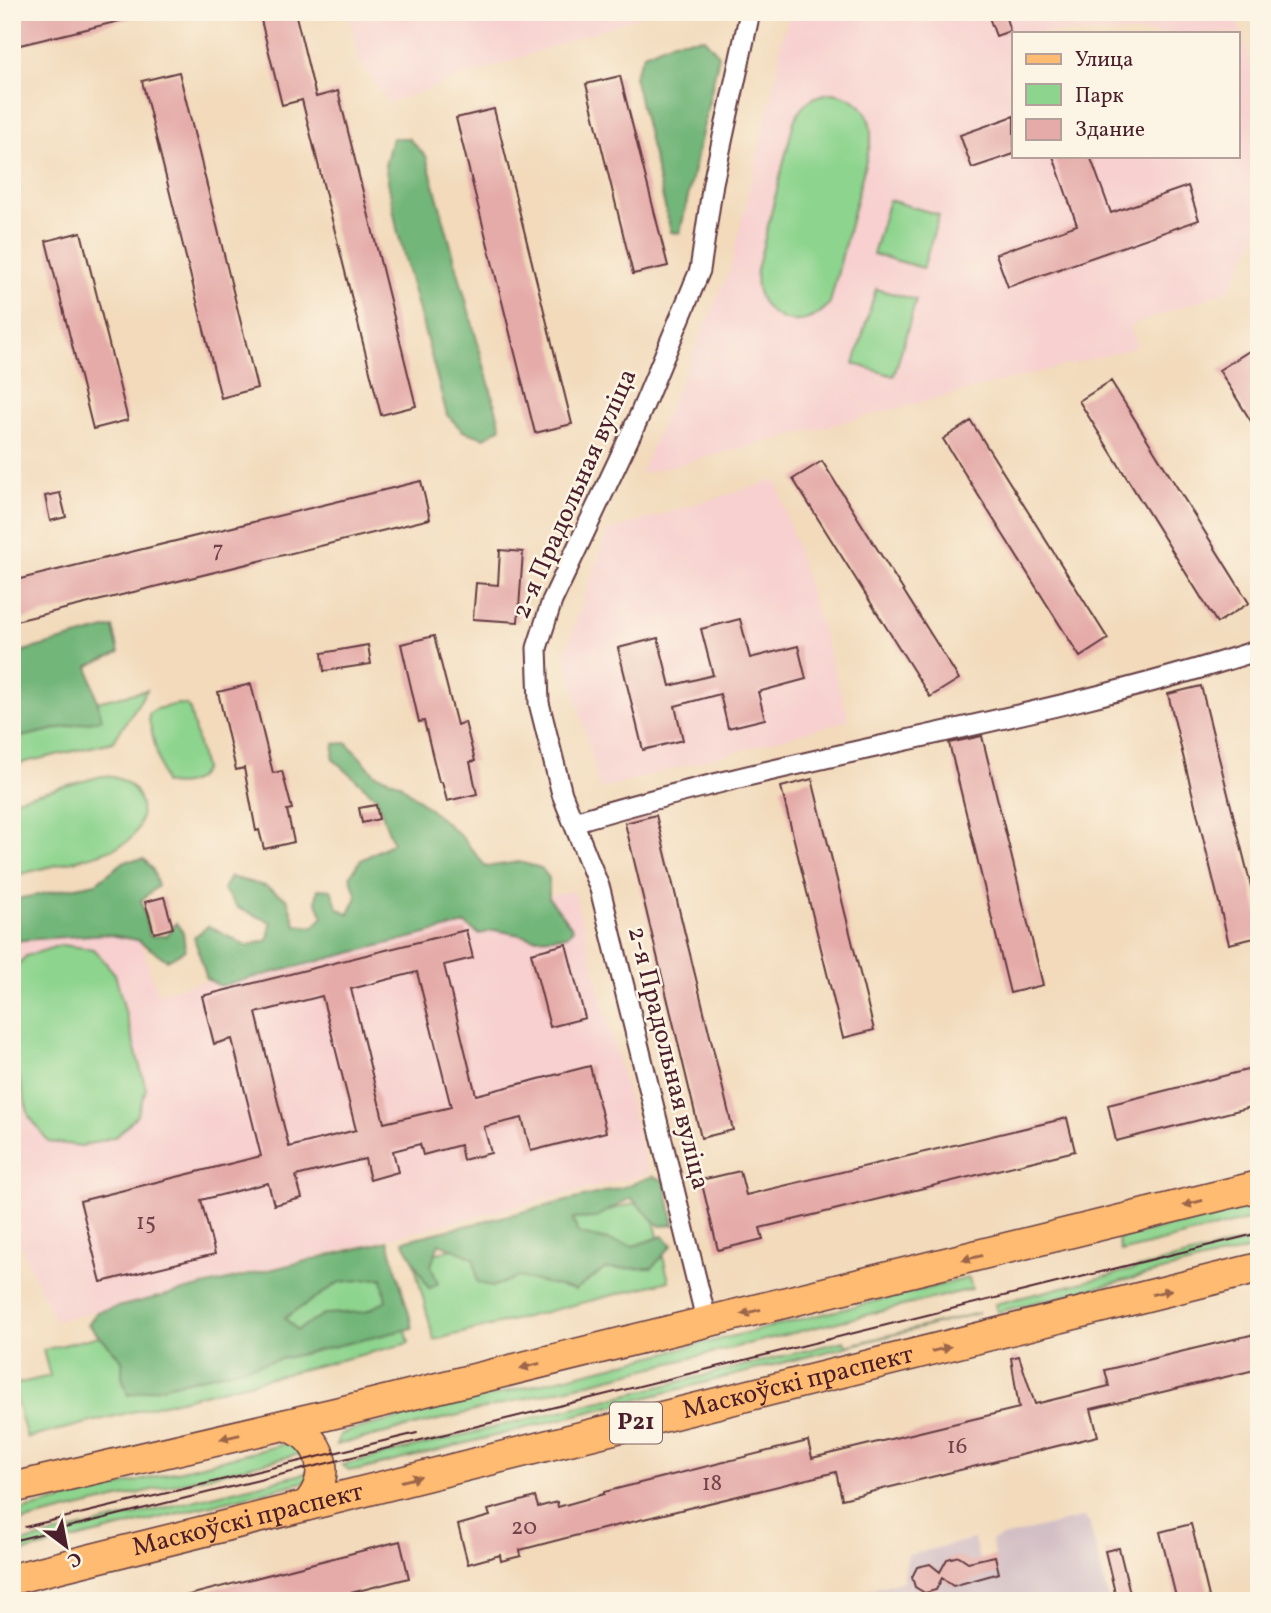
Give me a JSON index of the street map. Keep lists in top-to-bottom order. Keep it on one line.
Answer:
{"streets":{"main road":["Маскоўскі праспект","Р21"],"street":["2-я Прадольная вуліца"]},"house_numbers":["7","15","16","18","20"],"legend":["Улица","Парк","Здание"],"north":"bottom right"}
